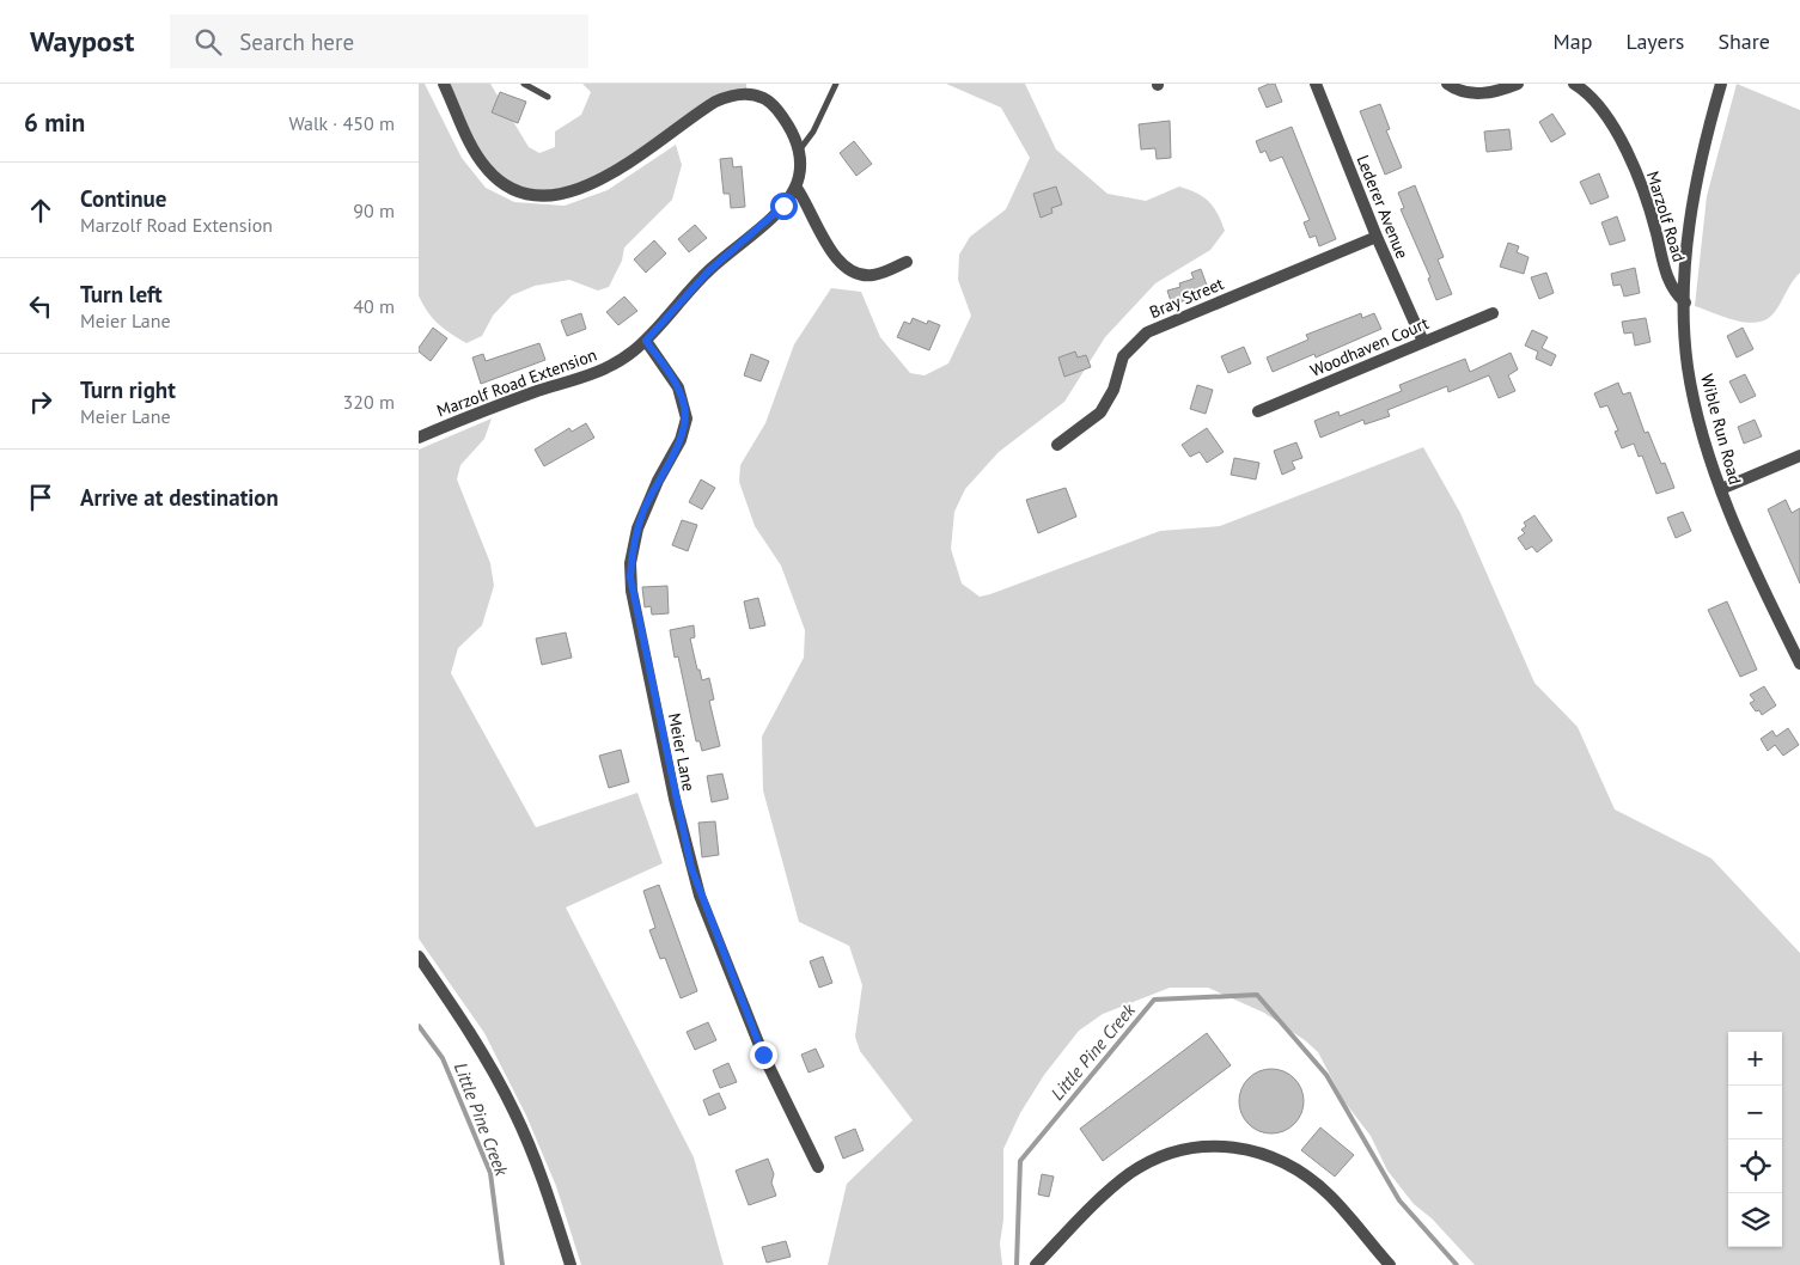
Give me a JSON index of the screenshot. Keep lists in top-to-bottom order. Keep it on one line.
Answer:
{"streets":{"street":["Lederer Avenue","Marzolf Road","Bray Street","Woodhaven Court","Marzolf Road Extension","Wible Run Road","Meier Lane"]},"crossings":[["Lederer Avenue","Bray Street"],["Lederer Avenue","Woodhaven Court"],["Marzolf Road","Wible Run Road"],["Marzolf Road Extension","Meier Lane"]],"water":["Little Pine Creek"],"page":{"header":"Waypost","search":"Search here","nav":["Map","Layers","Share"],"heading":["6 min","Walk · 450 m"],"list":[["Continue","Marzolf Road Extension","90 m"],["Turn left","Meier Lane","40 m"],["Turn right","Meier Lane","320 m"],"Arrive at destination"],"map_buttons":["+","−"]}}
